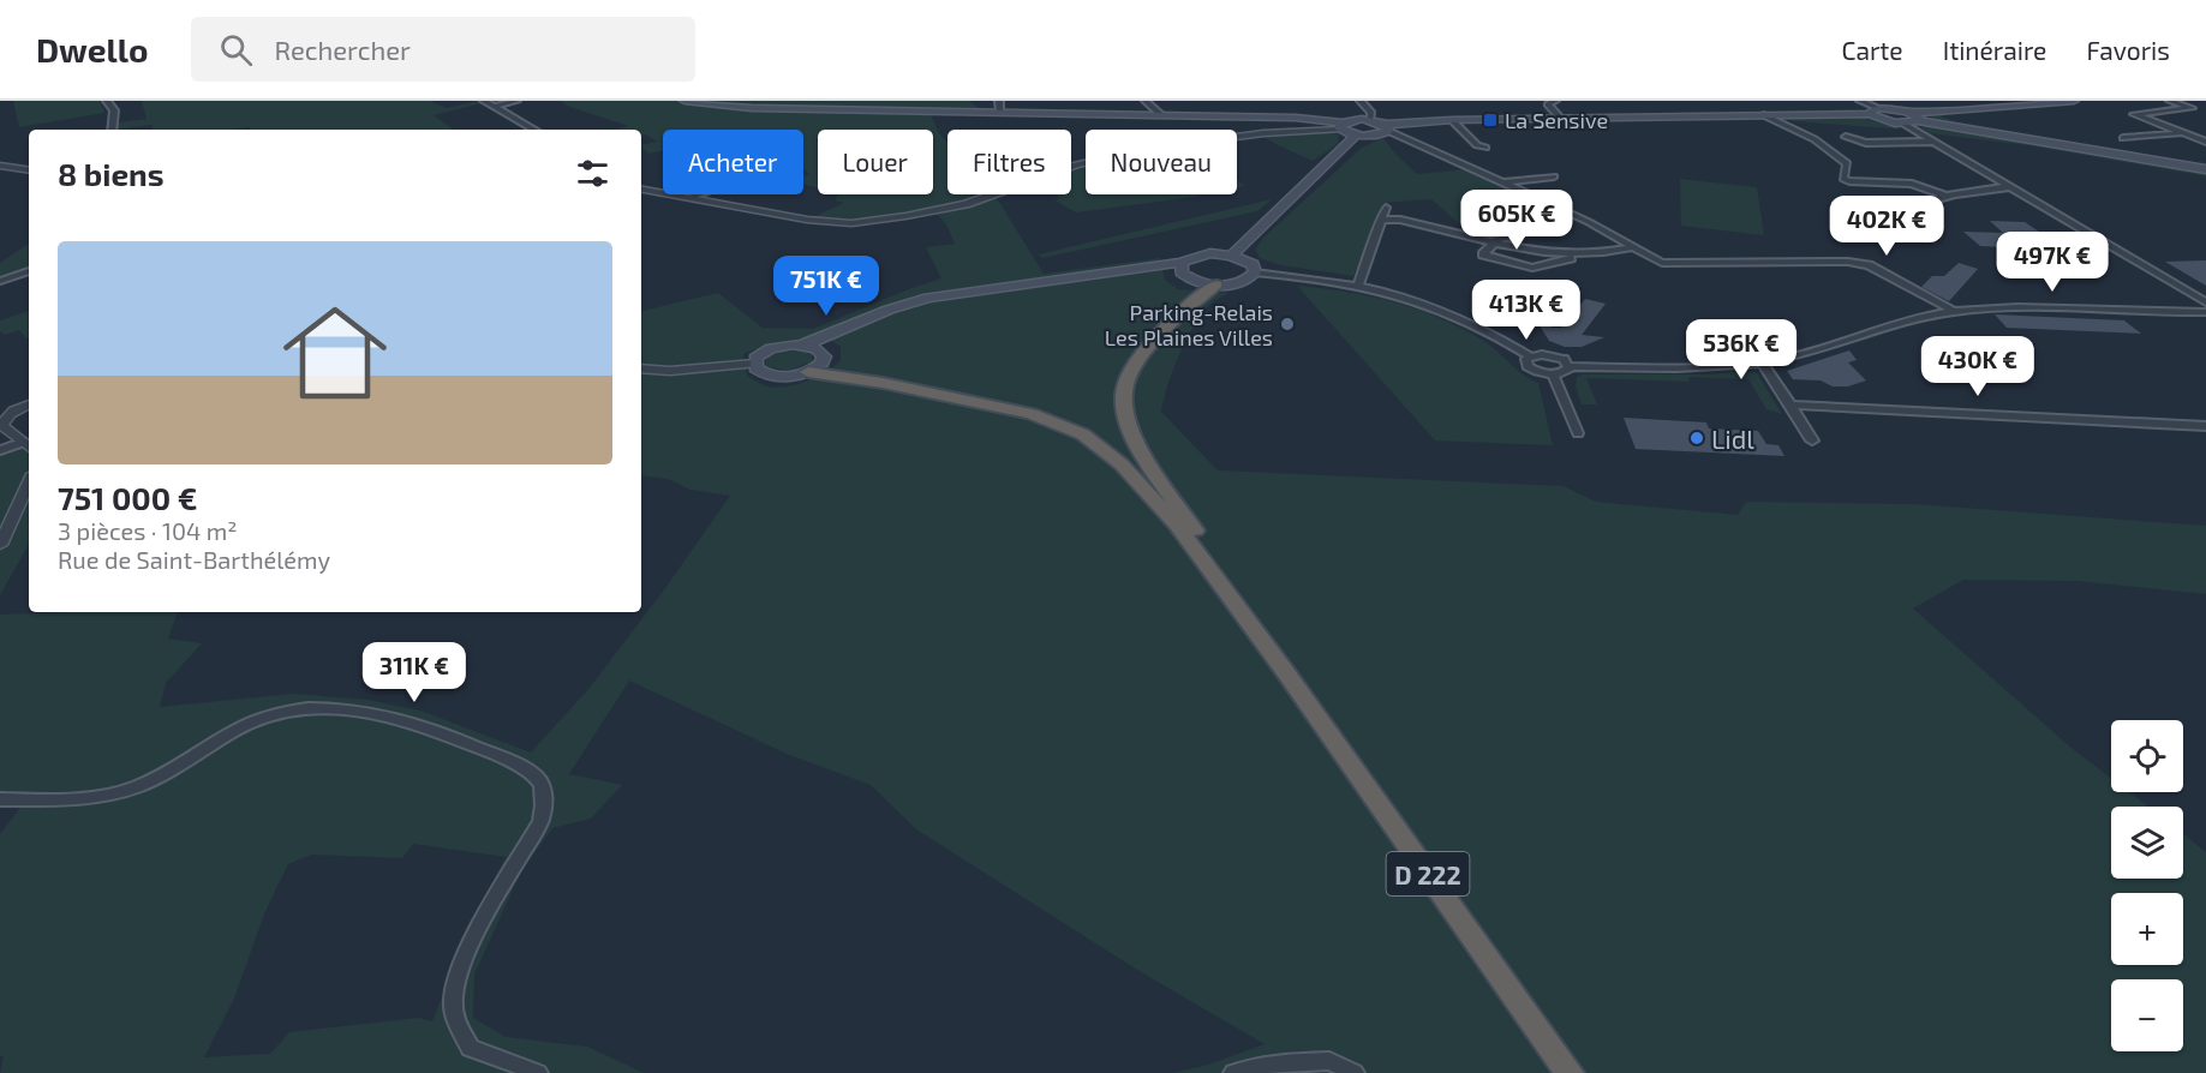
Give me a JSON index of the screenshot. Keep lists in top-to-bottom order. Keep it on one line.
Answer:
{"streets":{"highway":["D 222"]},"places":{"transit":["La Sensive"],"other":["Parking-Relais Les Plaines Villes","Lidl"]},"page":{"header":"Dwello","search":"Rechercher","nav":["Carte","Itinéraire","Favoris"],"chip":["Acheter","Louer","Filtres","Nouveau"],"heading":"8 biens","price":["605K €","402K €","497K €","751K €","413K €","536K €","430K €","311K €"],"list":[{"name":"751 000 €","note":"3 pièces · 104 m² · Rue de Saint-Barthélémy"}],"map_buttons":["+","−"]}}
